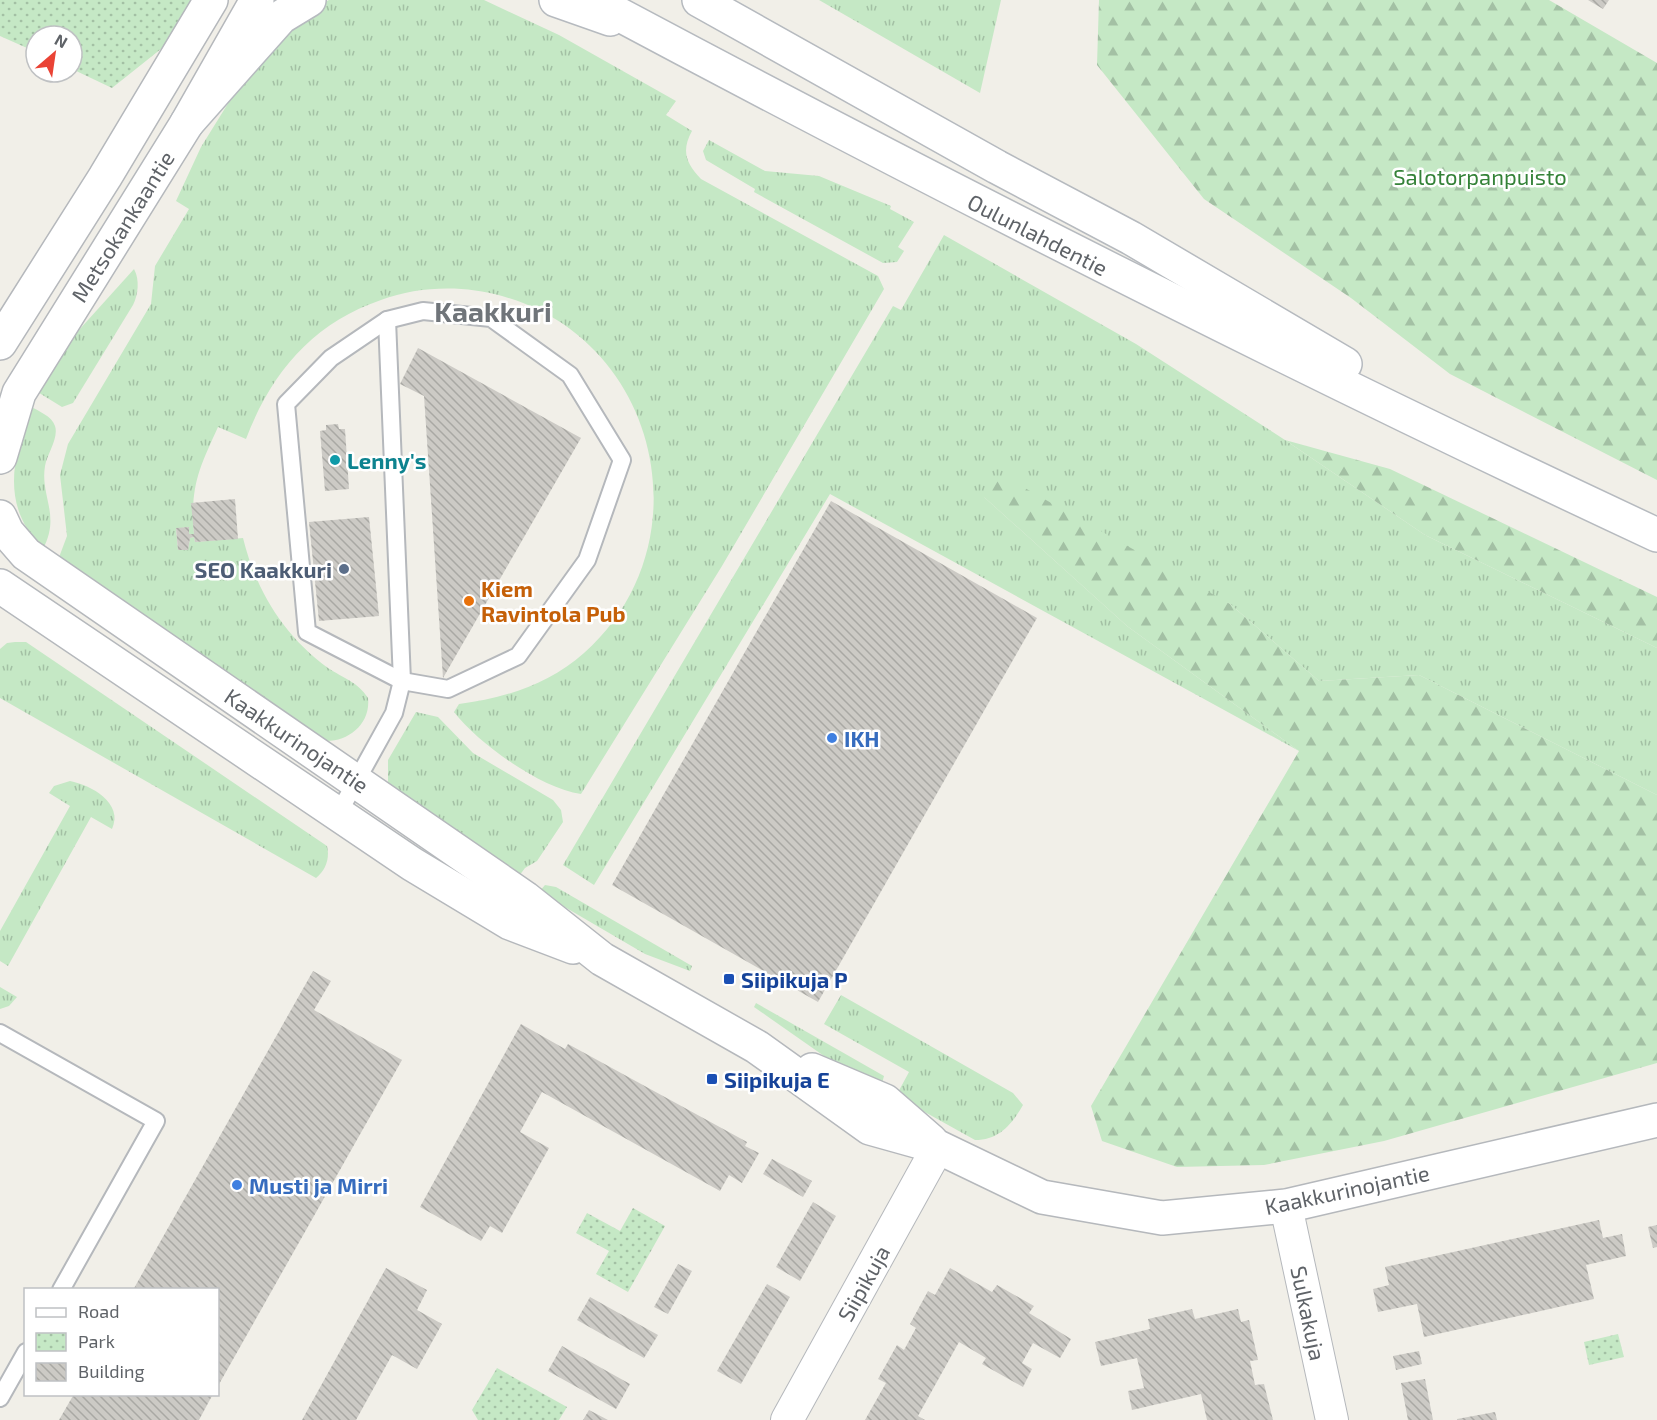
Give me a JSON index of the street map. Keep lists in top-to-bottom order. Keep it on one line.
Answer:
{"streets":{"street":["Metsokankaantie","Oulunlahdentie","Kaakkurinojantie","Siipikuja","Sulkakuja"]},"crossings":[["Kaakkurinojantie","Siipikuja"],["Kaakkurinojantie","Sulkakuja"]],"districts":["Kaakkuri"],"parks":["Salotorpanpuisto"],"places":{"other":["Lenny's","SEO Kaakkuri","Kiem Ravintola Pub","IKH","Musti ja Mirri"],"transit":["Siipikuja P","Siipikuja E"]},"legend":["Road","Park","Building"],"north":"top right"}
